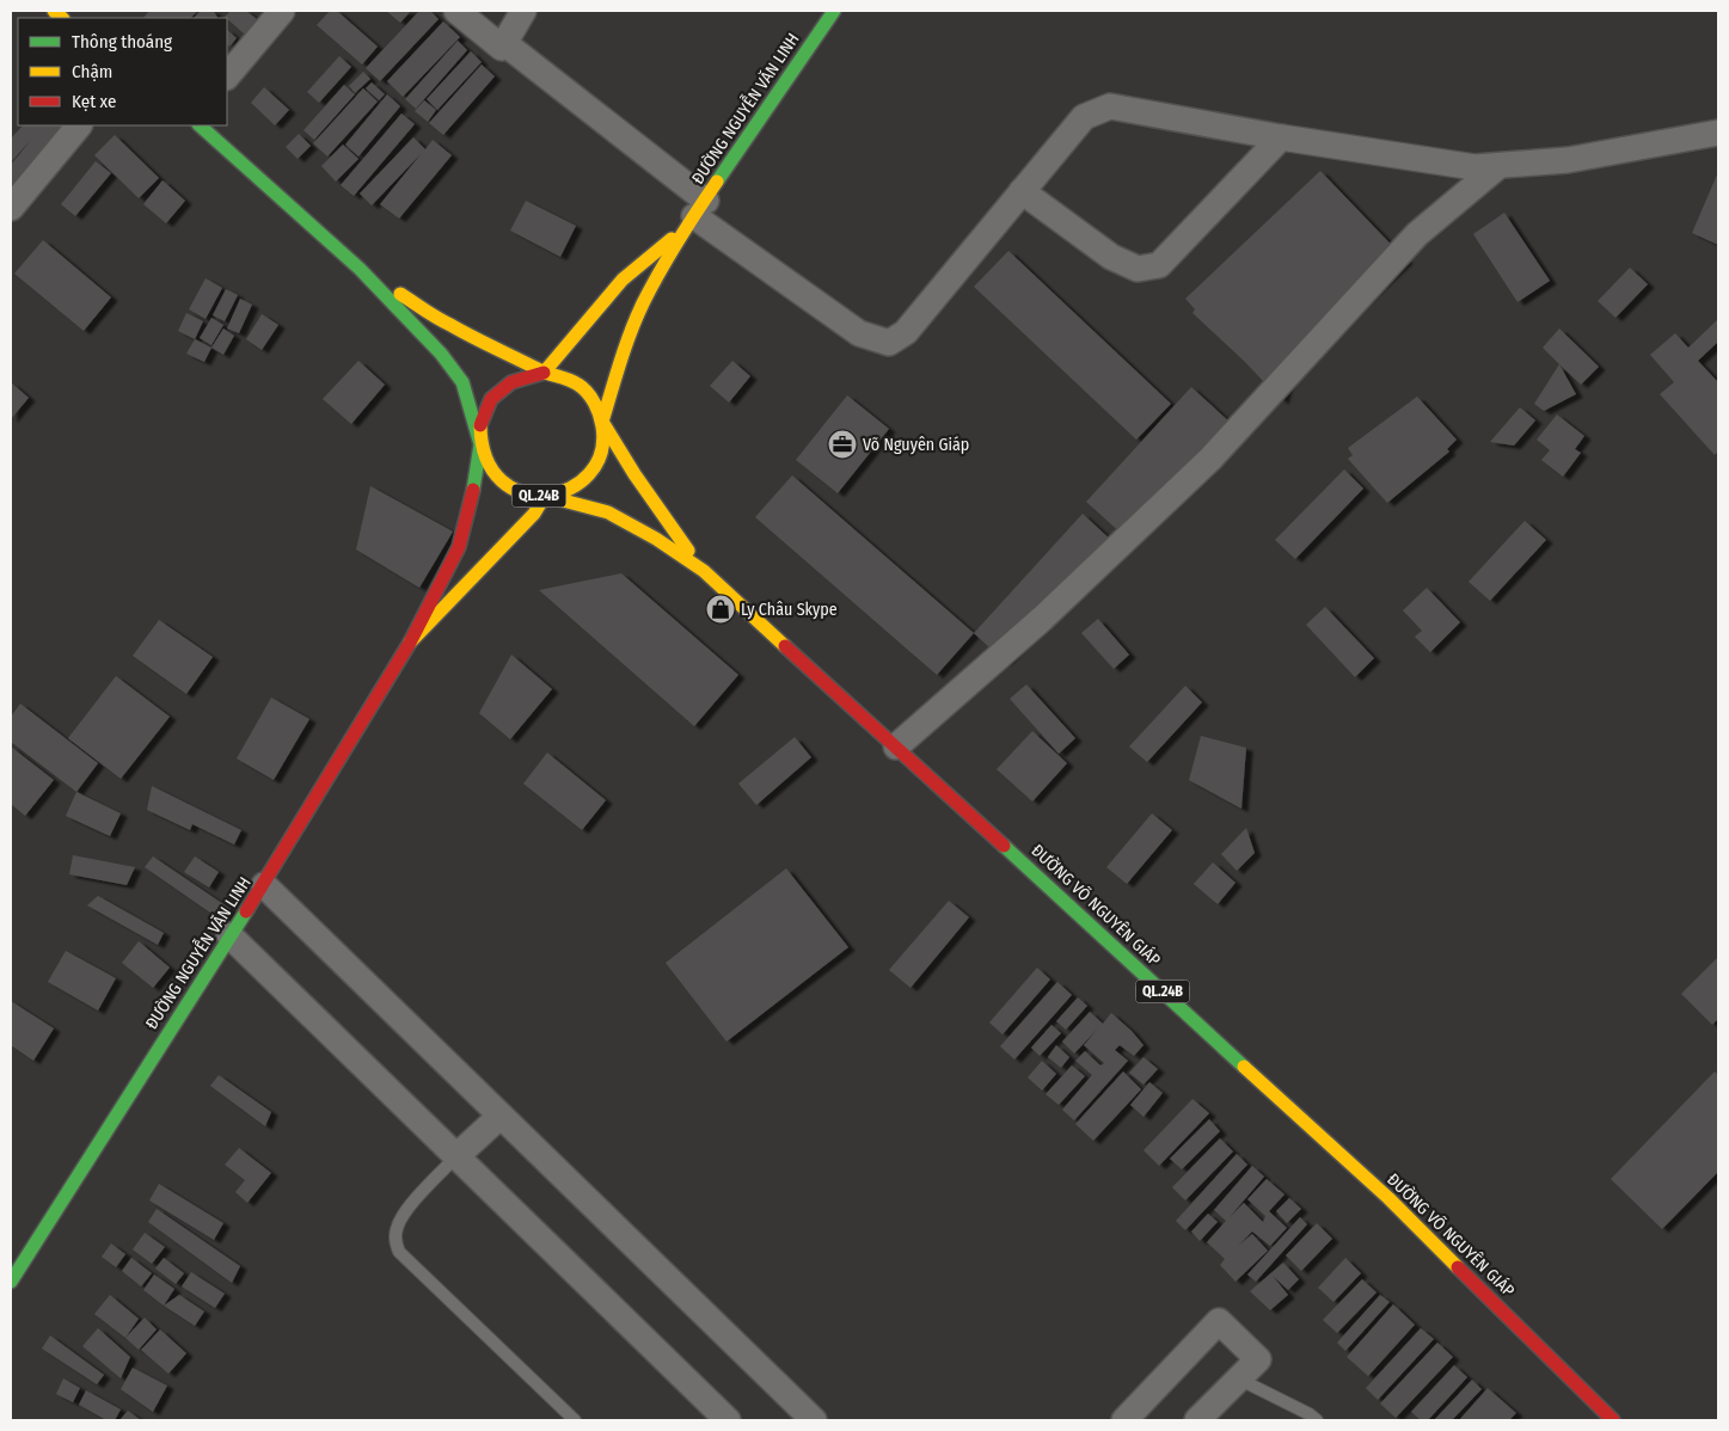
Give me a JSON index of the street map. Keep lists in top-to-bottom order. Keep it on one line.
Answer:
{"streets":{"main road":["ĐƯỜNG NGUYỄN VĂN LINH","QL.24B","ĐƯỜNG VÕ NGUYÊN GIÁP"]},"crossings":[["ĐƯỜNG NGUYỄN VĂN LINH","QL.24B"],["ĐƯỜNG NGUYỄN VĂN LINH","ĐƯỜNG VÕ NGUYÊN GIÁP"],["QL.24B","ĐƯỜNG VÕ NGUYÊN GIÁP"]],"places":{"office":["Võ Nguyên Giáp"],"shop":["Ly Châu Skype"]},"legend":["Thông thoáng","Chậm","Kẹt xe"]}
